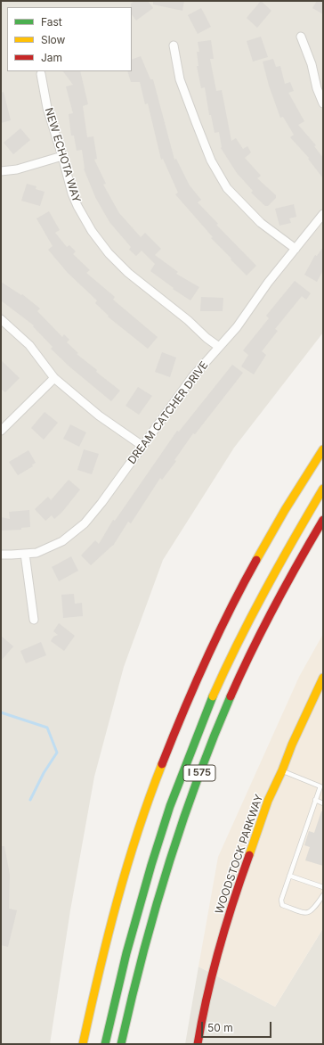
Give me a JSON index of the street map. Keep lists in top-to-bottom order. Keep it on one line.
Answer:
{"streets":{"main road":["I 575","WOODSTOCK PARKWAY"],"street":["NEW ECHOTA WAY","DREAM CATCHER DRIVE"]},"crossings":[["NEW ECHOTA WAY","DREAM CATCHER DRIVE"]],"legend":["Fast","Slow","Jam"],"scale_bar":"50 m"}
